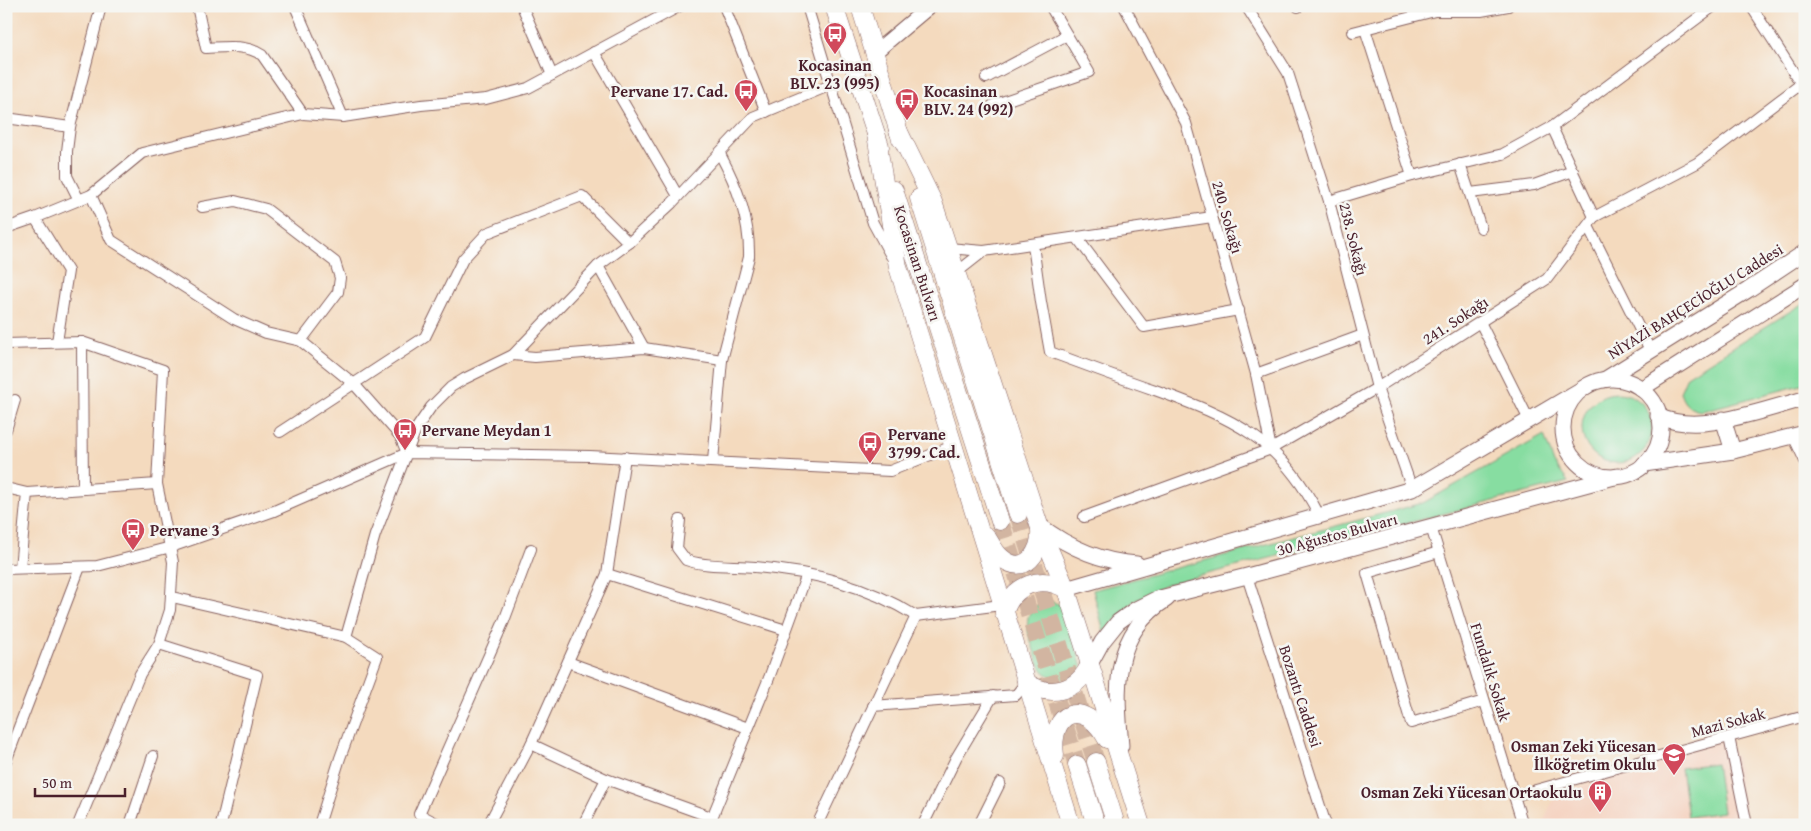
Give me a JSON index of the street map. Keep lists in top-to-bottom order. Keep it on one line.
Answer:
{"streets":{"highway":["Kocasinan Bulvarı"],"main road":["NİYAZİ BAHÇECİOĞLU Caddesi","30 Ağustos Bulvarı"],"street":["240. Sokağı","238. Sokağı","241. Sokağı","Fundalık Sokak","Bozantı Caddesi","Mazi Sokak"]},"crossings":[["240. Sokağı","241. Sokağı"],["238. Sokağı","241. Sokağı"],["238. Sokağı","30 Ağustos Bulvarı"],["NİYAZİ BAHÇECİOĞLU Caddesi","30 Ağustos Bulvarı"],["30 Ağustos Bulvarı","Fundalık Sokak"],["30 Ağustos Bulvarı","Bozantı Caddesi"],["Fundalık Sokak","Mazi Sokak"]],"places":{"bus stop":["Kocasinan BLV. 23 (995)","Pervane 17. Cad.","Kocasinan BLV. 24 (992)","Pervane Meydan 1","Pervane 3799. Cad.","Pervane 3"],"school or university":["Osman Zeki Yücesan İlköğretim Okulu"],"building":["Osman Zeki Yücesan Ortaokulu"]},"scale_bar":"50 m"}
